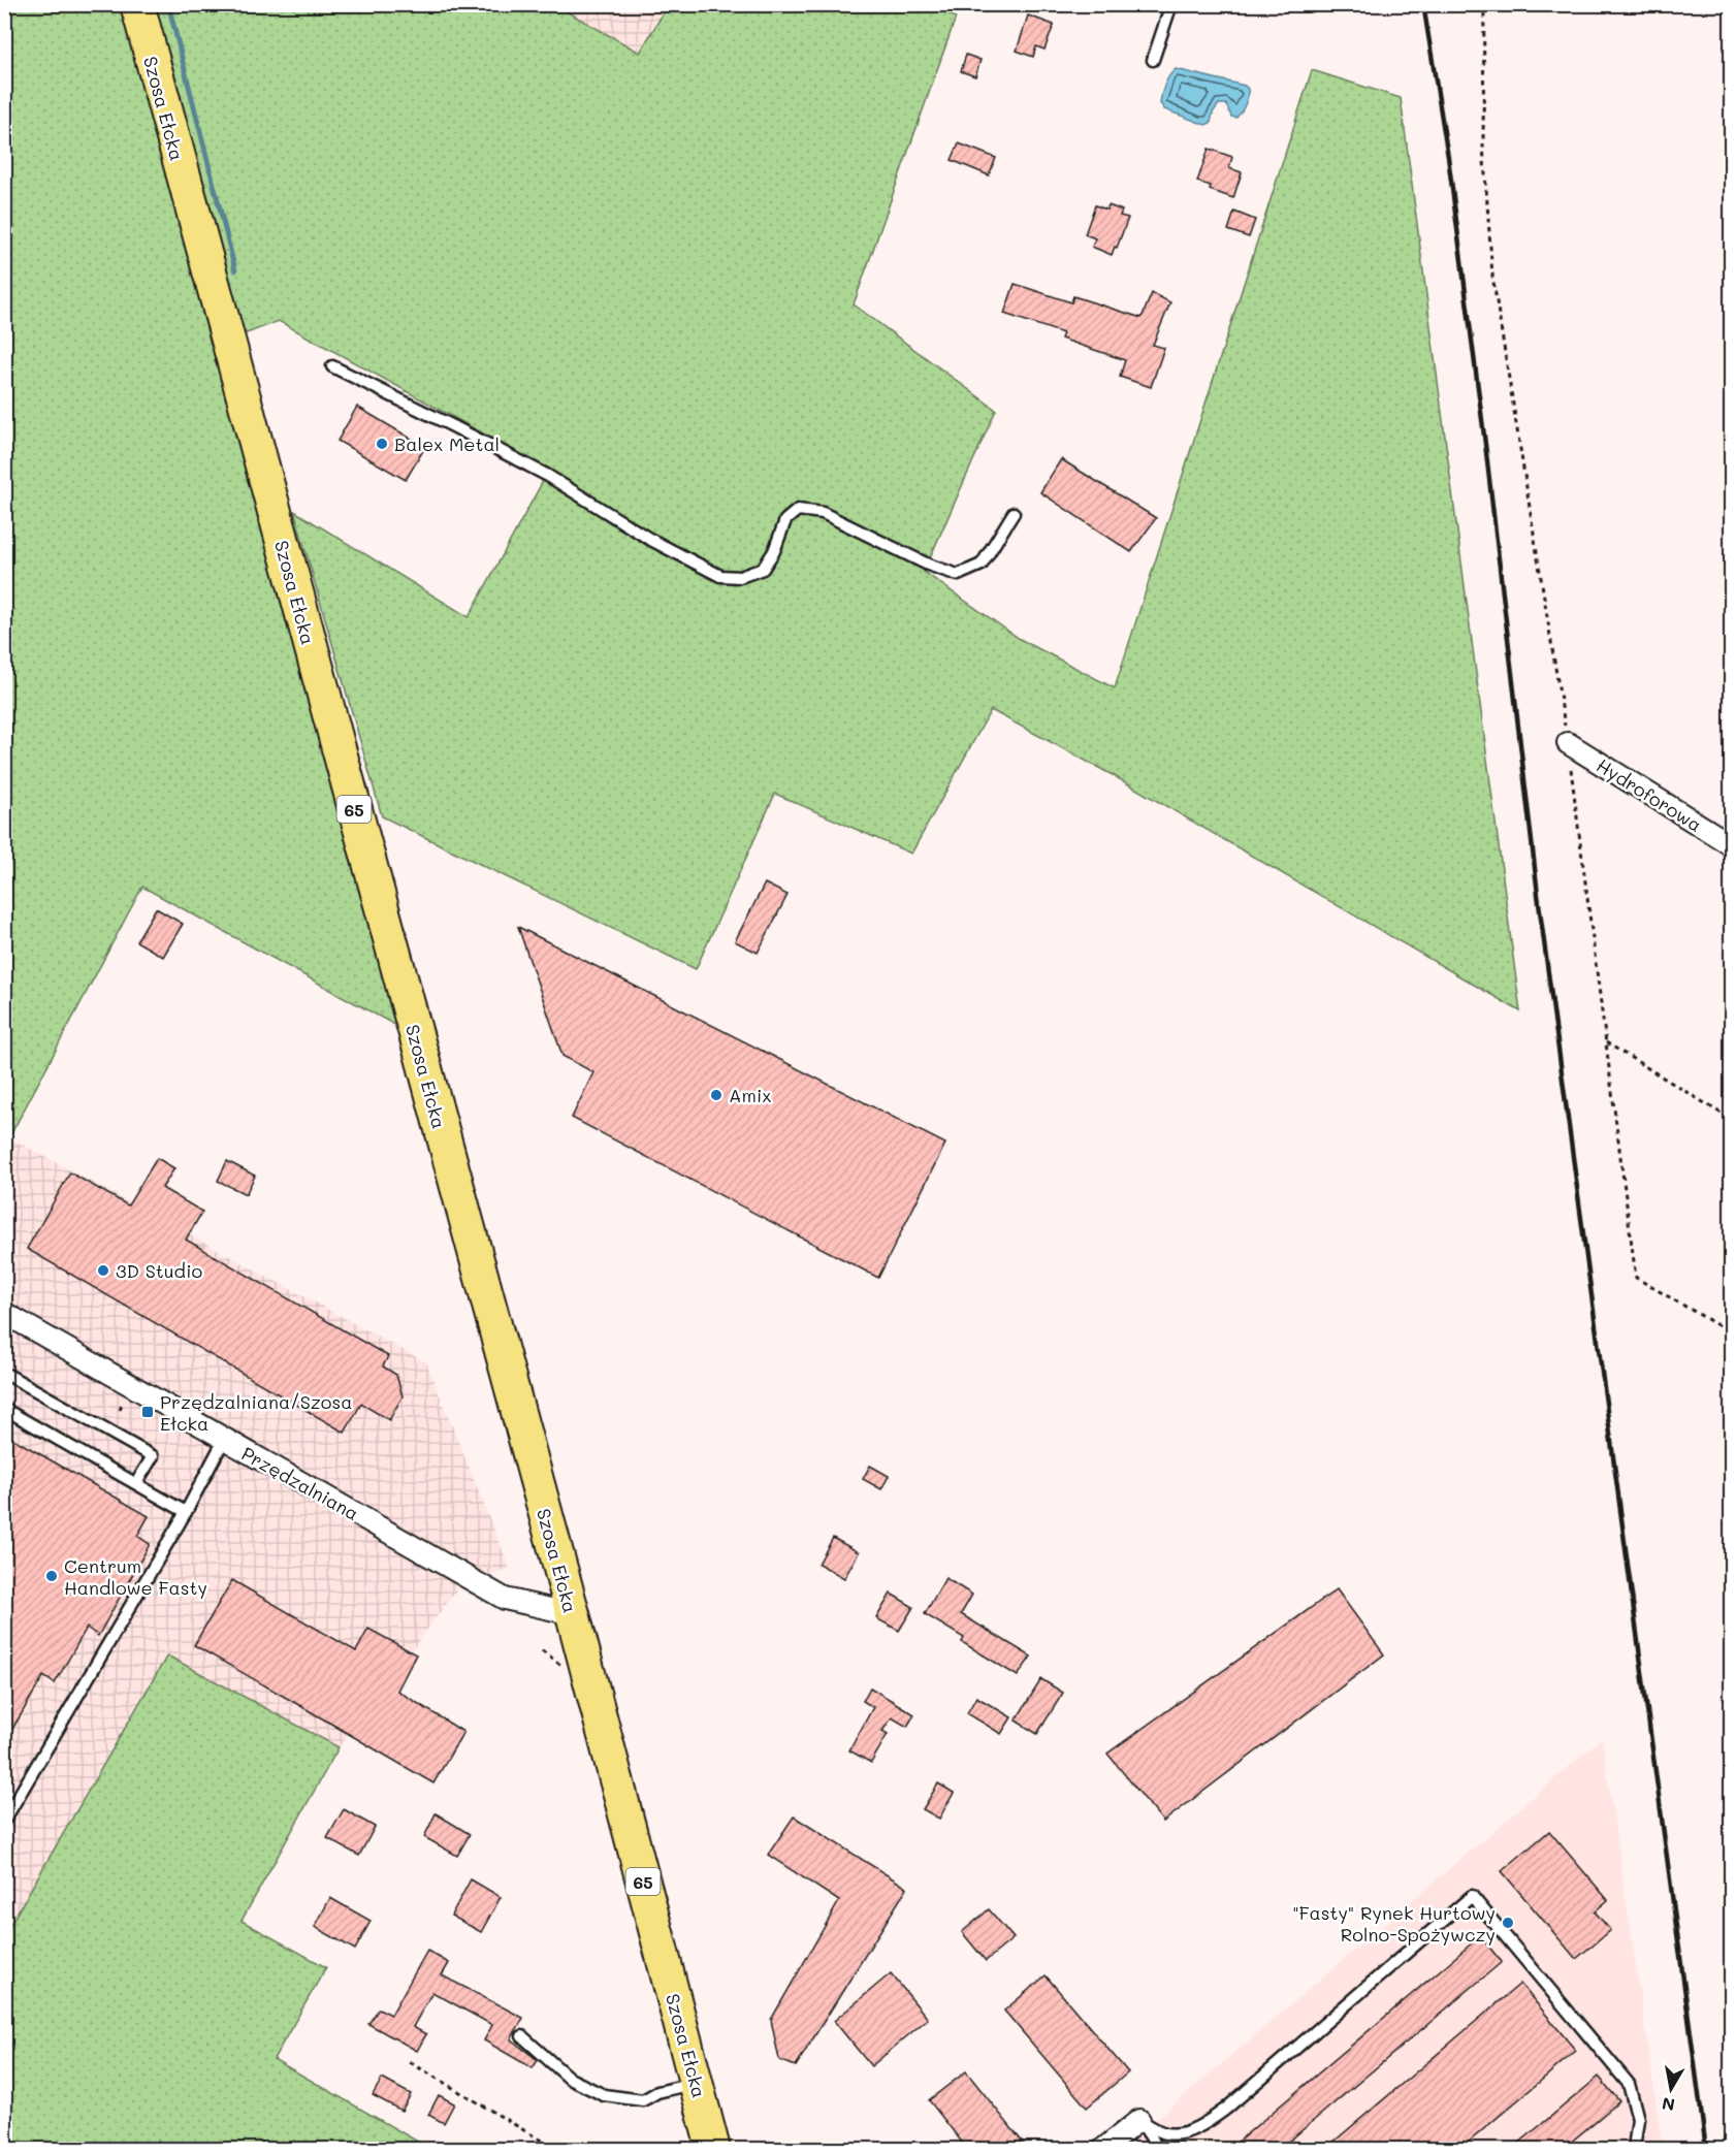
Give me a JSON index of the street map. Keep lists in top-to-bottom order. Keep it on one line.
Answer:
{"streets":{"main road":["Szosa Ełcka","65"],"street":["Hydroforowa","Przędzalniana"]},"crossings":[["Szosa Ełcka","Przędzalniana"]],"places":{"other":["Balex Metal","Amix","3D Studio","Centrum Handlowe Fasty","\"Fasty\" Rynek Hurtowy Rolno-Spożywczy"],"transit":["Przędzalniana/Szosa Ełcka"]},"north":"bottom"}
